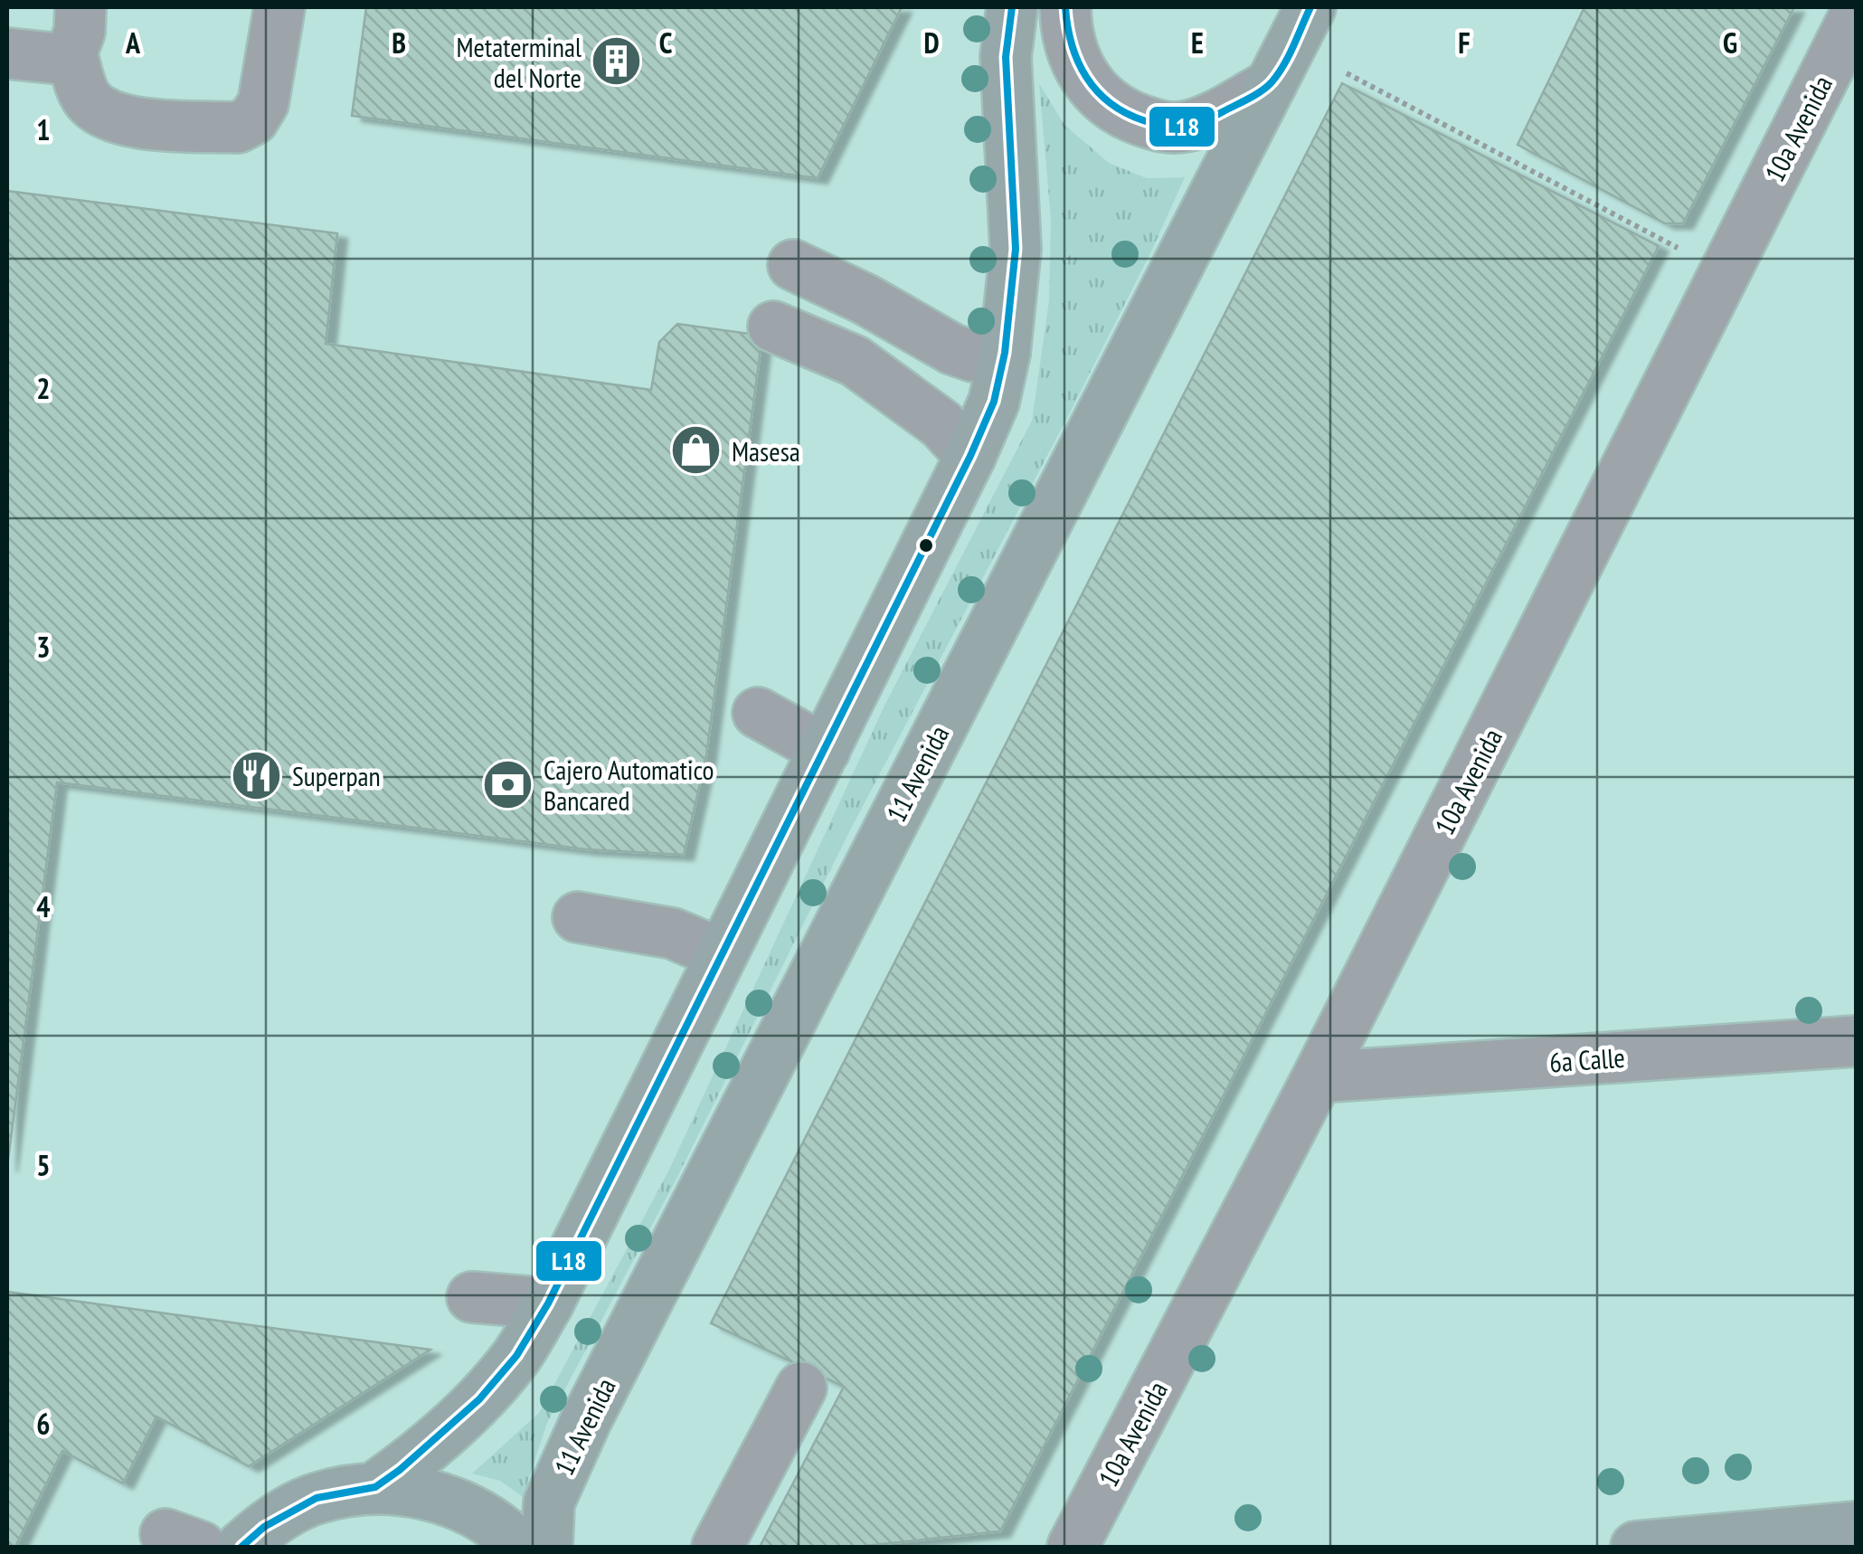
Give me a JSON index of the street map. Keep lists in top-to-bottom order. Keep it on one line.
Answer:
{"streets":{"main road":["11 Avenida"],"street":["10a Avenida","6a Calle"]},"crossings":[["10a Avenida","6a Calle"]],"places":{"building":["Metaterminal del Norte"],"shop":["Masesa"],"restaurant":["Superpan"],"bank":["Cajero Automatico Bancared"]},"lines":["transit line L18"],"grid":{"columns":["A","B","C","D","E","F","G"],"rows":["1","2","3","4","5","6"]}}
